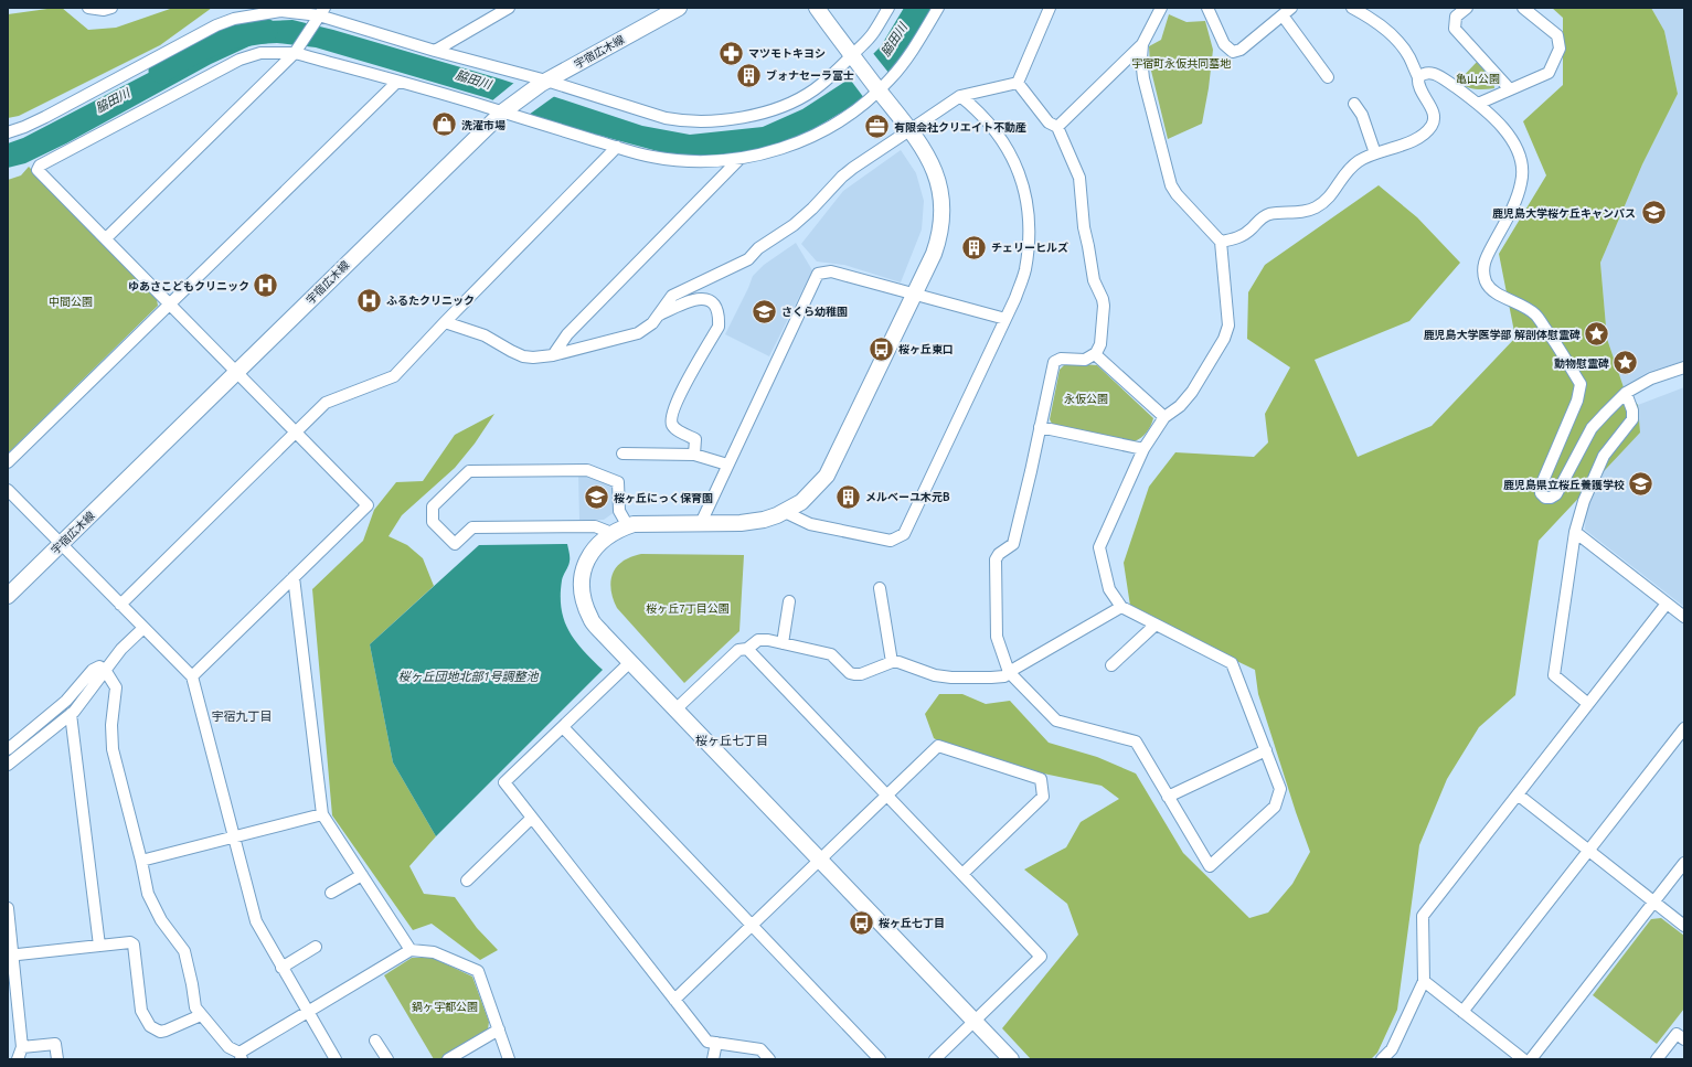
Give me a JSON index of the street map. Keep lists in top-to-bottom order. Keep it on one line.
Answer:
{"streets":{"street":["宇宿広木線"]},"districts":["宇宿九丁目","桜ヶ丘七丁目"],"water":["脇田川","桜ヶ丘団地北部1号調整池"],"parks":["宇宿町永仮共同墓地","亀山公園","中間公園","永仮公園","桜ヶ丘7丁目公園","鍋ヶ宇都公園"],"places":{"pharmacy":["マツモトキヨシ"],"building":["ブォナセーラ富士","チェリーヒルズ","メルベーユ木元B"],"shop":["洗濯市場"],"office":["有限会社クリエイト不動産"],"school or university":["鹿児島大学桜ケ丘キャンパス","さくら幼稚園","鹿児島県立桜丘養護学校","桜ヶ丘にっく保育園"],"hospital":["ゆあさこどもクリニック","ふるたクリニック"],"place":["鹿児島大学医学部 解剖体慰霊碑","動物慰霊碑"],"bus stop":["桜ヶ丘東口","桜ヶ丘七丁目"]}}
